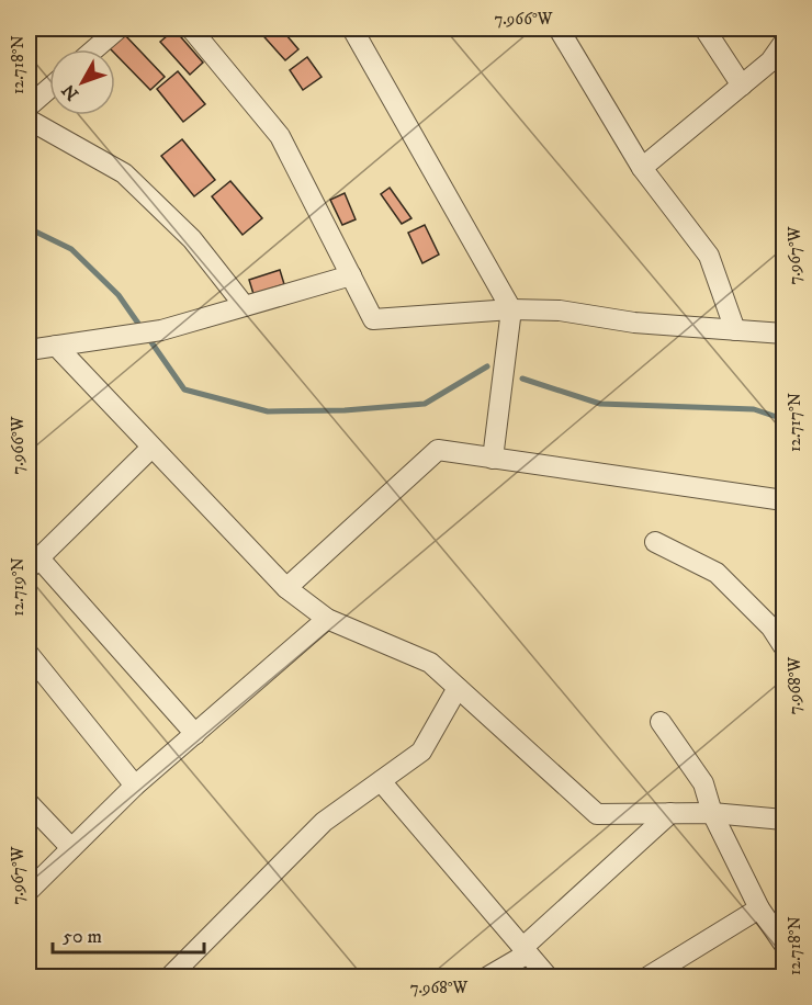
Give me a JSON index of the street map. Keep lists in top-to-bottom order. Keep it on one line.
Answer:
{"scale_bar":"50 m","north":"bottom left","coordinates":["7.966°W","12.718°N","7.967°W","12.717°N","12.719°N","7.968°W"]}
